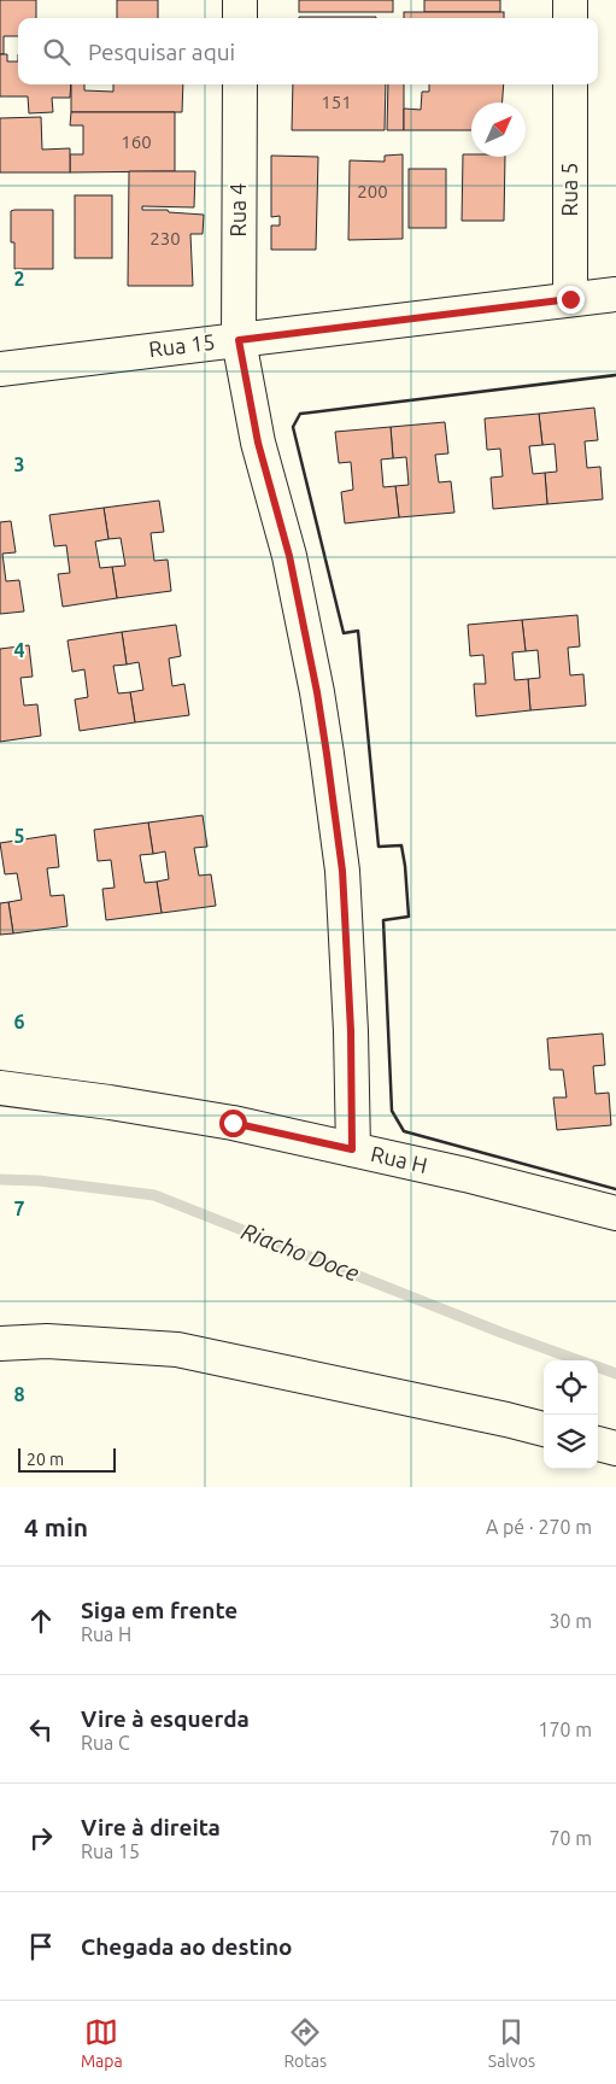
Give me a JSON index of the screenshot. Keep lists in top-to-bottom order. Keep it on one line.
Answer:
{"streets":{"street":["Rua 5","Rua 4","Rua 15","Rua H"]},"crossings":[["Rua 5","Rua 15"],["Rua 4","Rua 15"],["Rua 4","Rua H"]],"water":["Riacho Doce"],"house_numbers":["151","160","200","230"],"scale_bar":"20 m","north":"top right","page":{"search":"Pesquisar aqui","scale":"20 m","heading":["4 min","A pé · 270 m"],"list":[["Siga em frente","Rua H","30 m"],["Vire à esquerda","Rua C","170 m"],["Vire à direita","Rua 15","70 m"],"Chegada ao destino"],"nav":["Mapa","Rotas","Salvos"]},"grid":{"rows":["2","3","4","5","6","7","8"]}}
